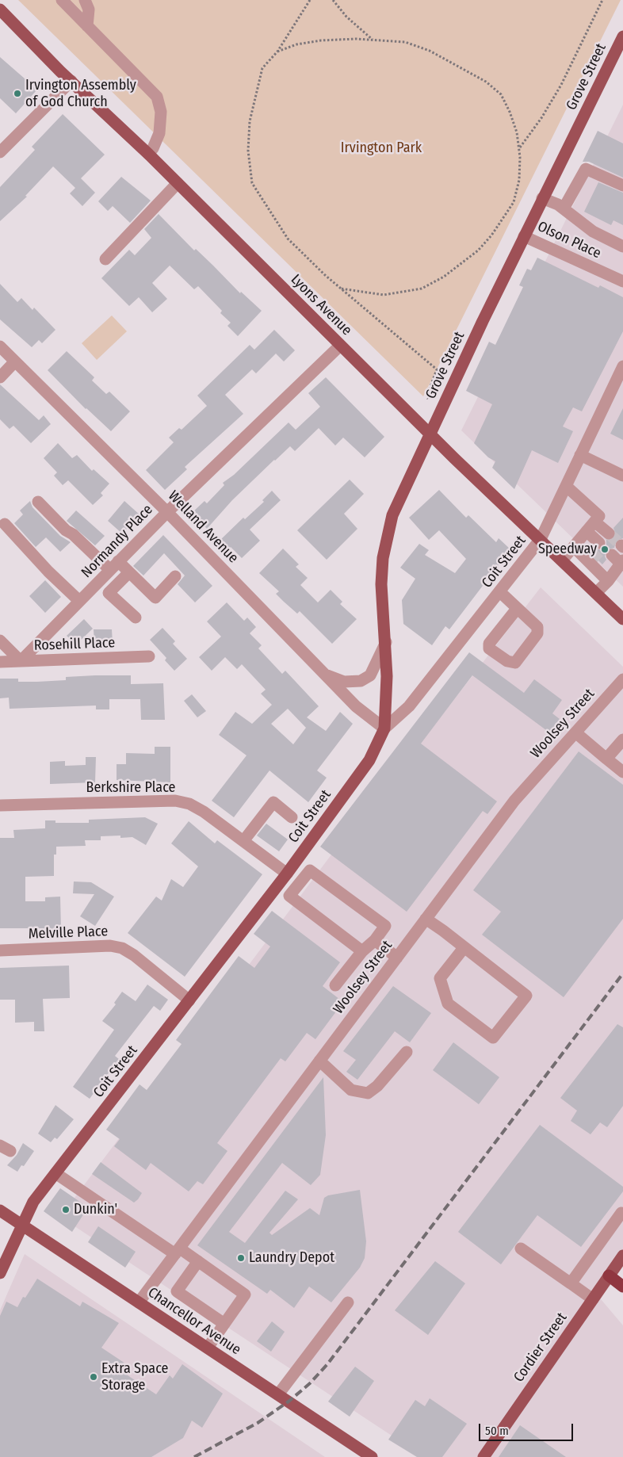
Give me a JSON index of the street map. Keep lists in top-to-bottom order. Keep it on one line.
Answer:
{"streets":{"main road":["Grove Street","Lyons Avenue","Coit Street","Chancellor Avenue","Cordier Street"],"street":["Olson Place","Welland Avenue","Normandy Place","Rosehill Place","Woolsey Street","Berkshire Place","Melville Place"]},"crossings":[["Grove Street","Olson Place"],["Grove Street","Lyons Avenue"],["Grove Street","Welland Avenue"],["Grove Street","Coit Street"],["Lyons Avenue","Normandy Place"],["Lyons Avenue","Coit Street"],["Welland Avenue","Normandy Place"],["Welland Avenue","Coit Street"],["Normandy Place","Rosehill Place"],["Coit Street","Berkshire Place"],["Coit Street","Melville Place"],["Coit Street","Chancellor Avenue"],["Woolsey Street","Chancellor Avenue"]],"parks":["Irvington Park"],"places":["Irvington Assembly of God Church","Speedway","Dunkin'","Laundry Depot","Extra Space Storage"],"scale_bar":"50 m"}
